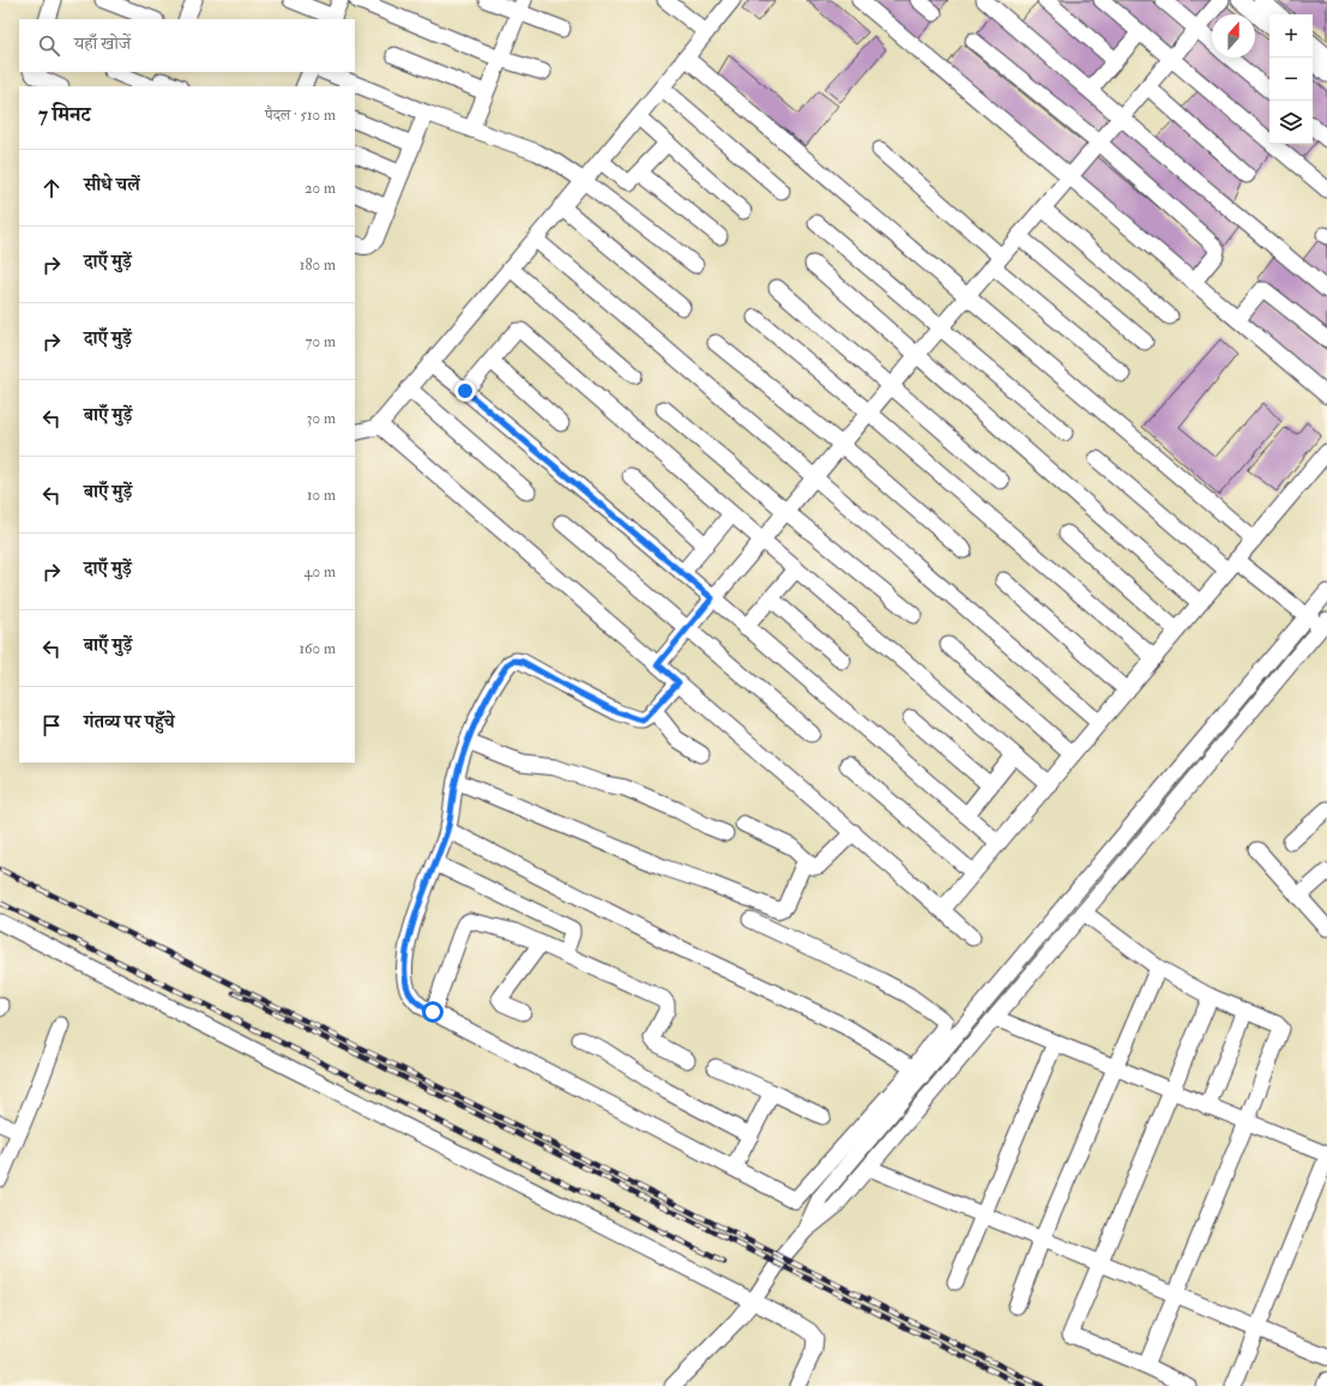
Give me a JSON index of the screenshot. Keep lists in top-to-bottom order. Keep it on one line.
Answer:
{"north":"top","page":{"map_buttons":["+","−"],"search":"यहाँ खोजें","heading":["7 मिनट","पैदल · 510 m"],"list":[["सीधे चलें","20 m"],["दाएँ मुड़ें","180 m"],["दाएँ मुड़ें","70 m"],["बाएँ मुड़ें","30 m"],["बाएँ मुड़ें","10 m"],["दाएँ मुड़ें","40 m"],["बाएँ मुड़ें","160 m"],"गंतव्य पर पहुँचे"]}}
